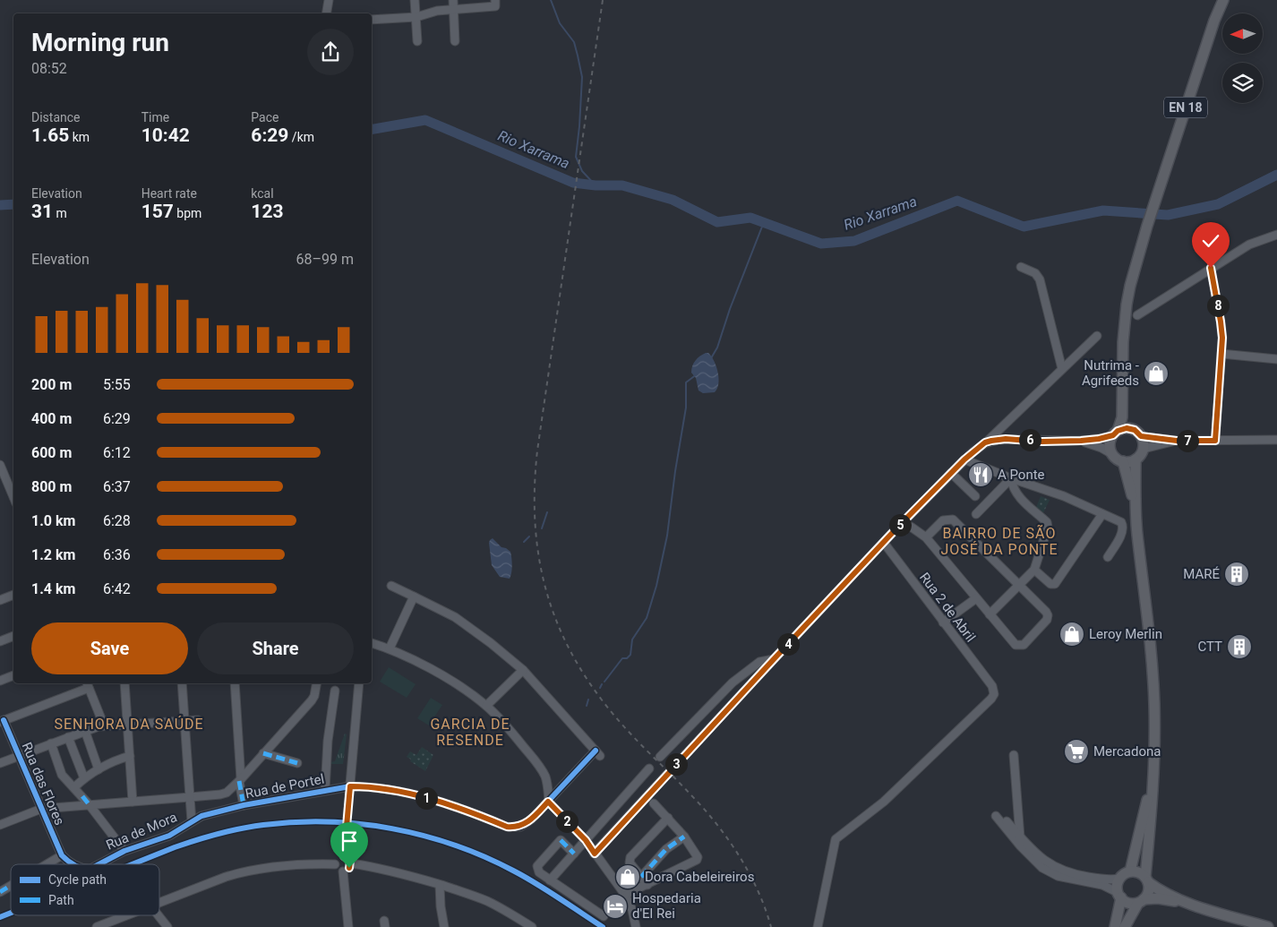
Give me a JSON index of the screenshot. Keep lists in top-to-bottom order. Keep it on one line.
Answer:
{"streets":{"main road":["EN 18"],"street":["Rua 2 de Abril","Rua das Flores","Rua de Portel","Rua de Mora"]},"crossings":[["Rua das Flores","Rua de Mora"],["Rua de Portel","Rua de Mora"]],"districts":["BAIRRO DE SÃO JOSÉ DA PONTE","SENHORA DA SAÚDE","GARCIA DE RESENDE"],"water":["Rio Xarrama"],"places":{"shop":["Nutrima - Agrifeeds","Leroy Merlin","Dora Cabeleireiros"],"restaurant":["A Ponte"],"building":["MARÉ","CTT"],"supermarket":["Mercadona"],"hotel":["Hospedaria d'El Rei"]},"legend":["Cycle path","Path"],"north":"left","page":{"heading":["Morning run","08:52"],"stats":[["Distance","1.65 km"],["Time","10:42"],["Pace","6:29 /km"],["Elevation","31 m"],["Heart rate","157 bpm"],["kcal","123"]],"chart":["Elevation","68–99 m"],"pins":["8","6","7","5","4","3","1","2"],"list":[{"name":"200 m","note":"5:55"},{"name":"400 m","note":"6:29"},{"name":"600 m","note":"6:12"},{"name":"800 m","note":"6:37"},{"name":"1.0 km","note":"6:28"},{"name":"1.2 km","note":"6:36"},{"name":"1.4 km","note":"6:42"}],"buttons":["Save","Share"]}}
